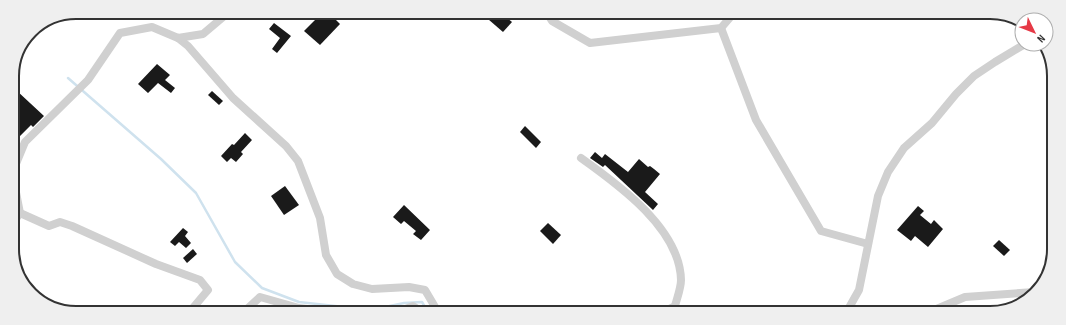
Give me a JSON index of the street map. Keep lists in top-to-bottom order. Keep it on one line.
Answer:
{"north":"bottom right"}
